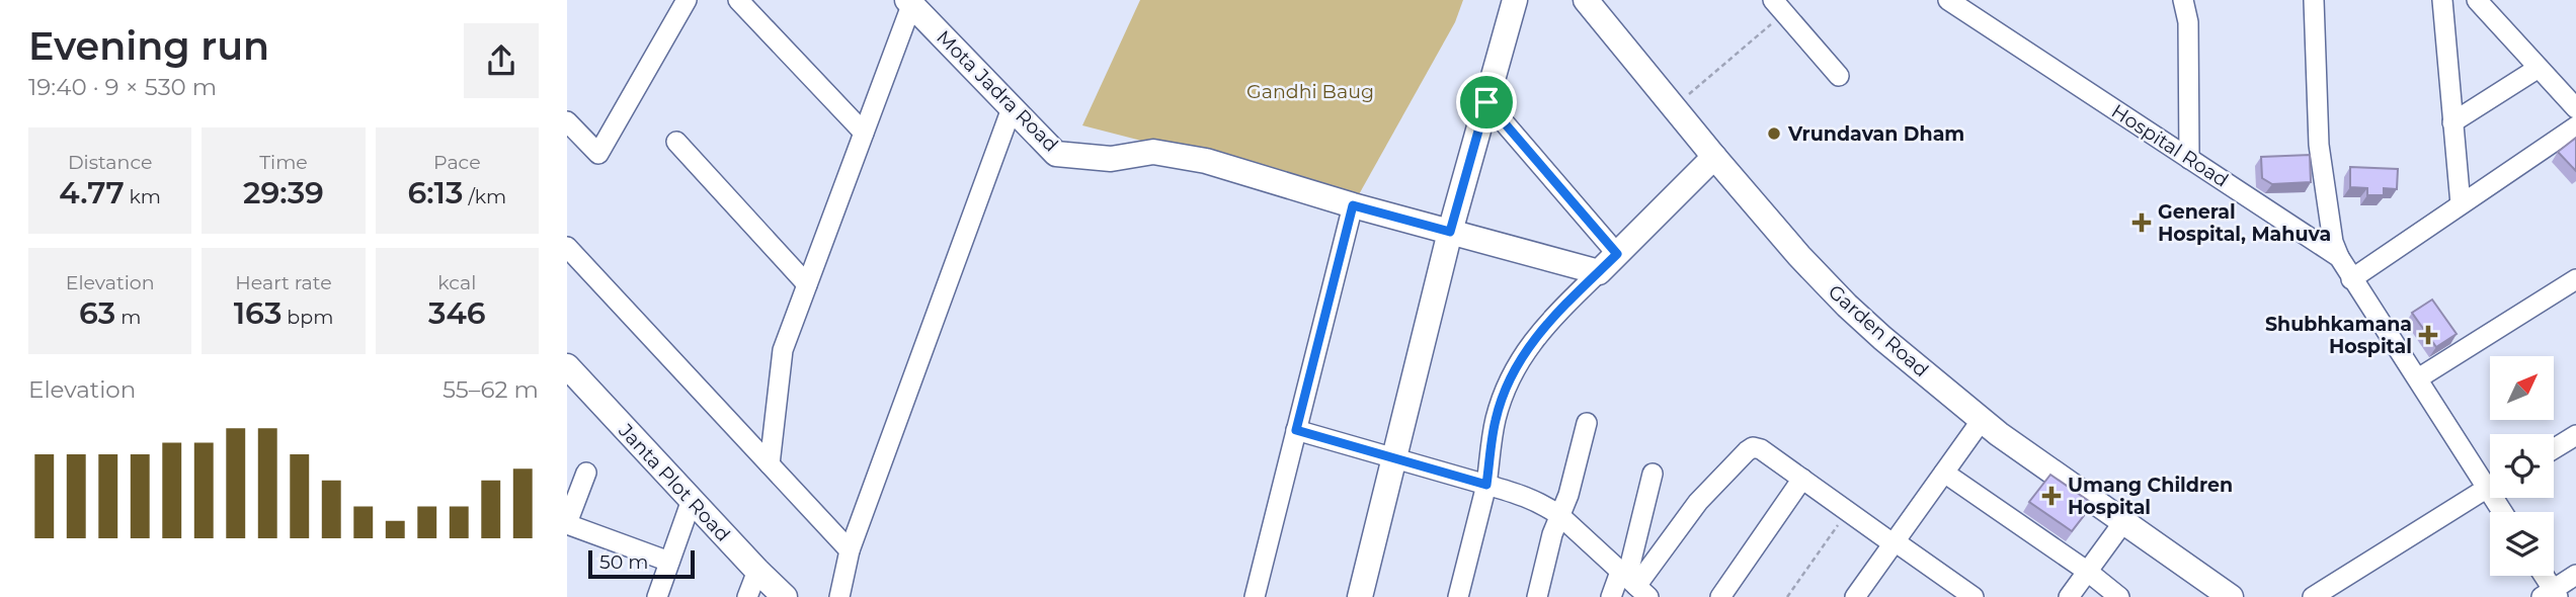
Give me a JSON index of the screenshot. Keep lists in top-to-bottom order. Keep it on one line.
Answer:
{"streets":{"main road":["Mota Jadra Road","Garden Road","Janta Plot Road"],"street":["Hospital Road"]},"parks":["Gandhi Baug"],"places":{"other":["Vrundavan Dham"],"health":["General Hospital, Mahuva","Shubhkamana Hospital","Umang Children Hospital"]},"scale_bar":"50 m","north":"top right","page":{"heading":["Evening run","19:40 · 9 × 530 m"],"stats":[["Distance","4.77 km"],["Time","29:39"],["Pace","6:13 /km"],["Elevation","63 m"],["Heart rate","163 bpm"],["kcal","346"]],"chart":["Elevation","55–62 m"],"scale":"50 m"}}
